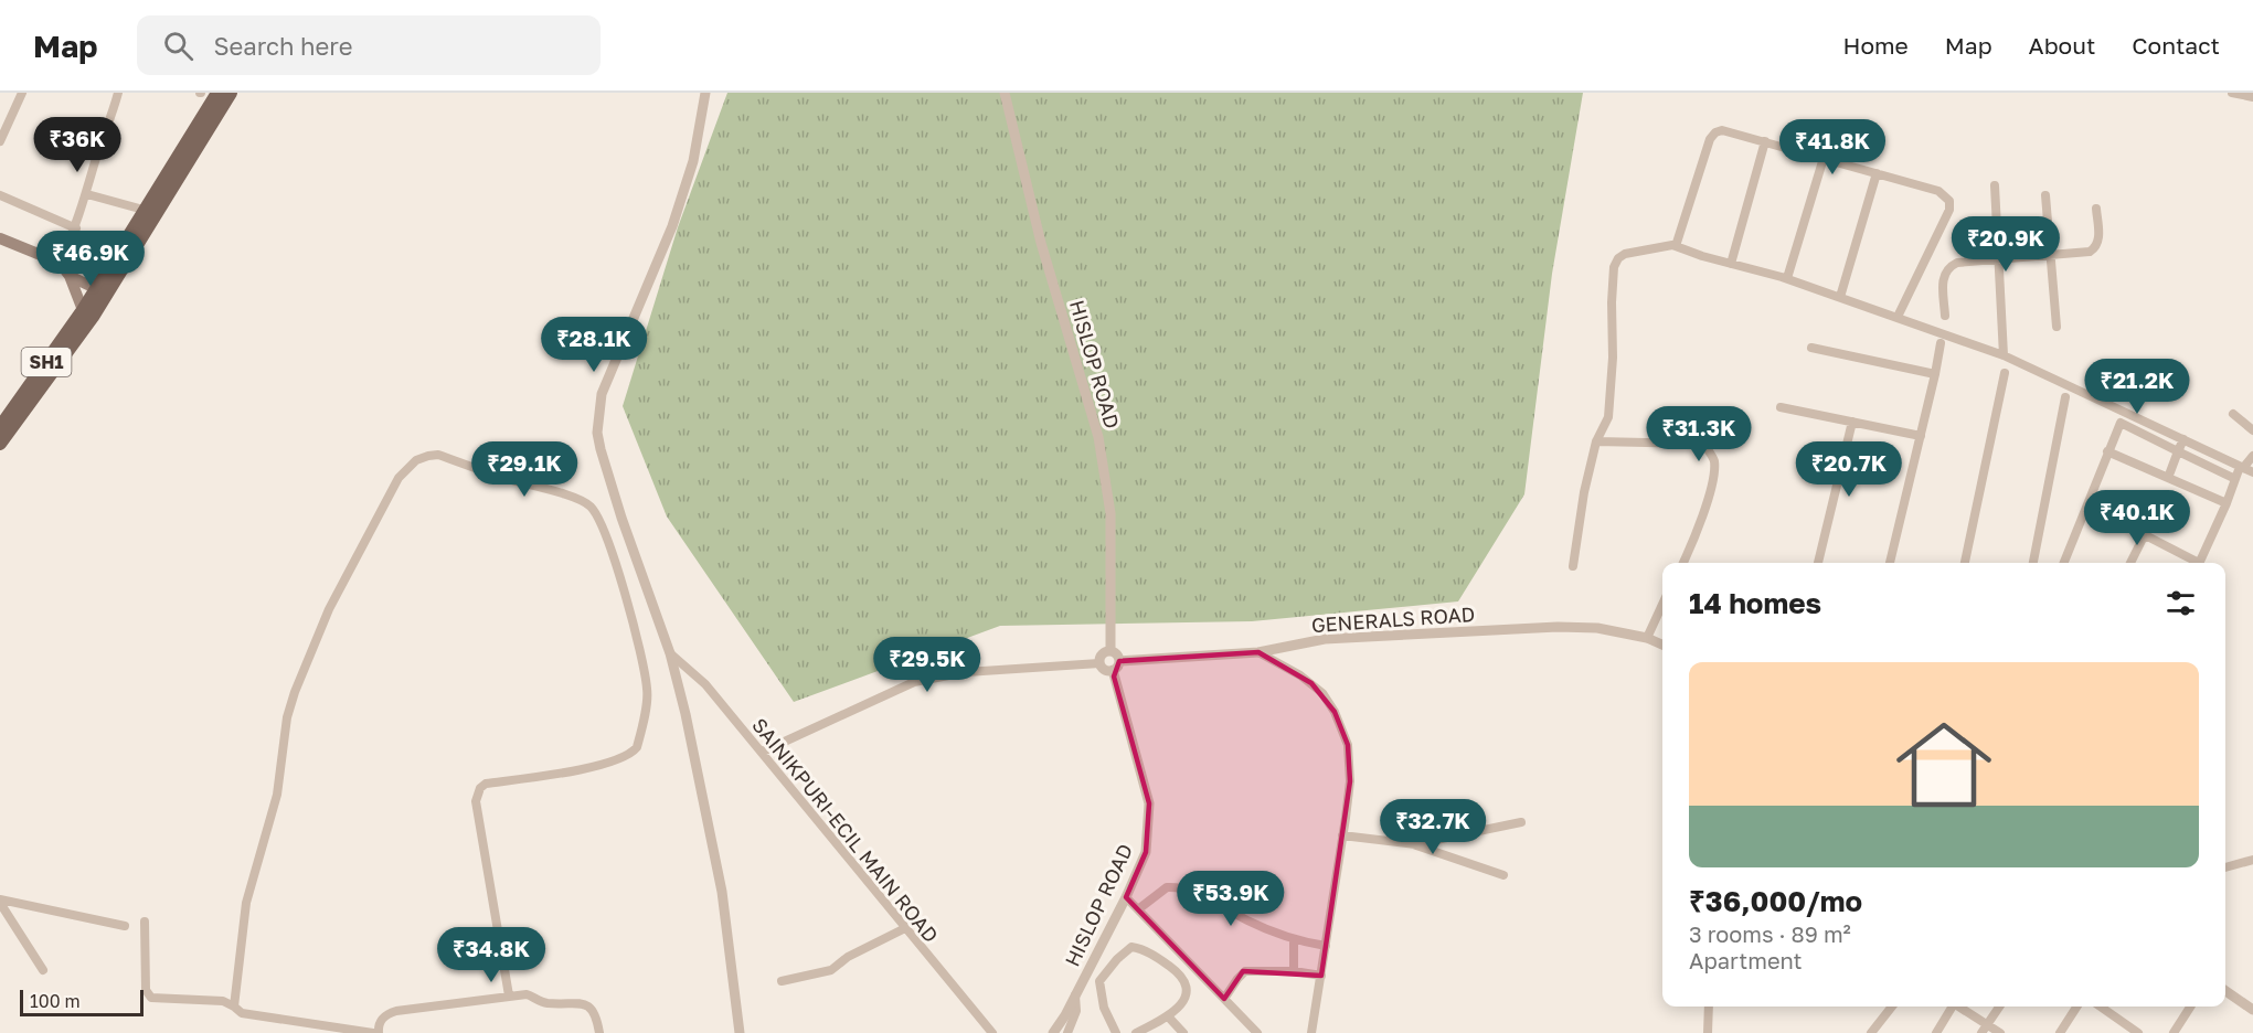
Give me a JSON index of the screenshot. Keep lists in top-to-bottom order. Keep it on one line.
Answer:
{"streets":{"main road":["SH1"],"street":["HISLOP ROAD","GENERALS ROAD","SAINIKPURI-ECIL MAIN ROAD"]},"crossings":[["HISLOP ROAD","GENERALS ROAD"]],"scale_bar":"100 m","page":{"header":"Map","search":"Search here","nav":["Home","Map","About","Contact"],"price":["₹36K","₹41.8K","₹20.9K","₹46.9K","₹28.1K","₹21.2K","₹31.3K","₹29.1K","₹20.7K","₹40.1K","₹29.5K","₹32.7K","₹53.9K","₹34.8K"],"heading":"14 homes","list":[{"name":"₹36,000/mo","note":"3 rooms · 89 m² · Apartment"}],"scale":"100 m"}}
